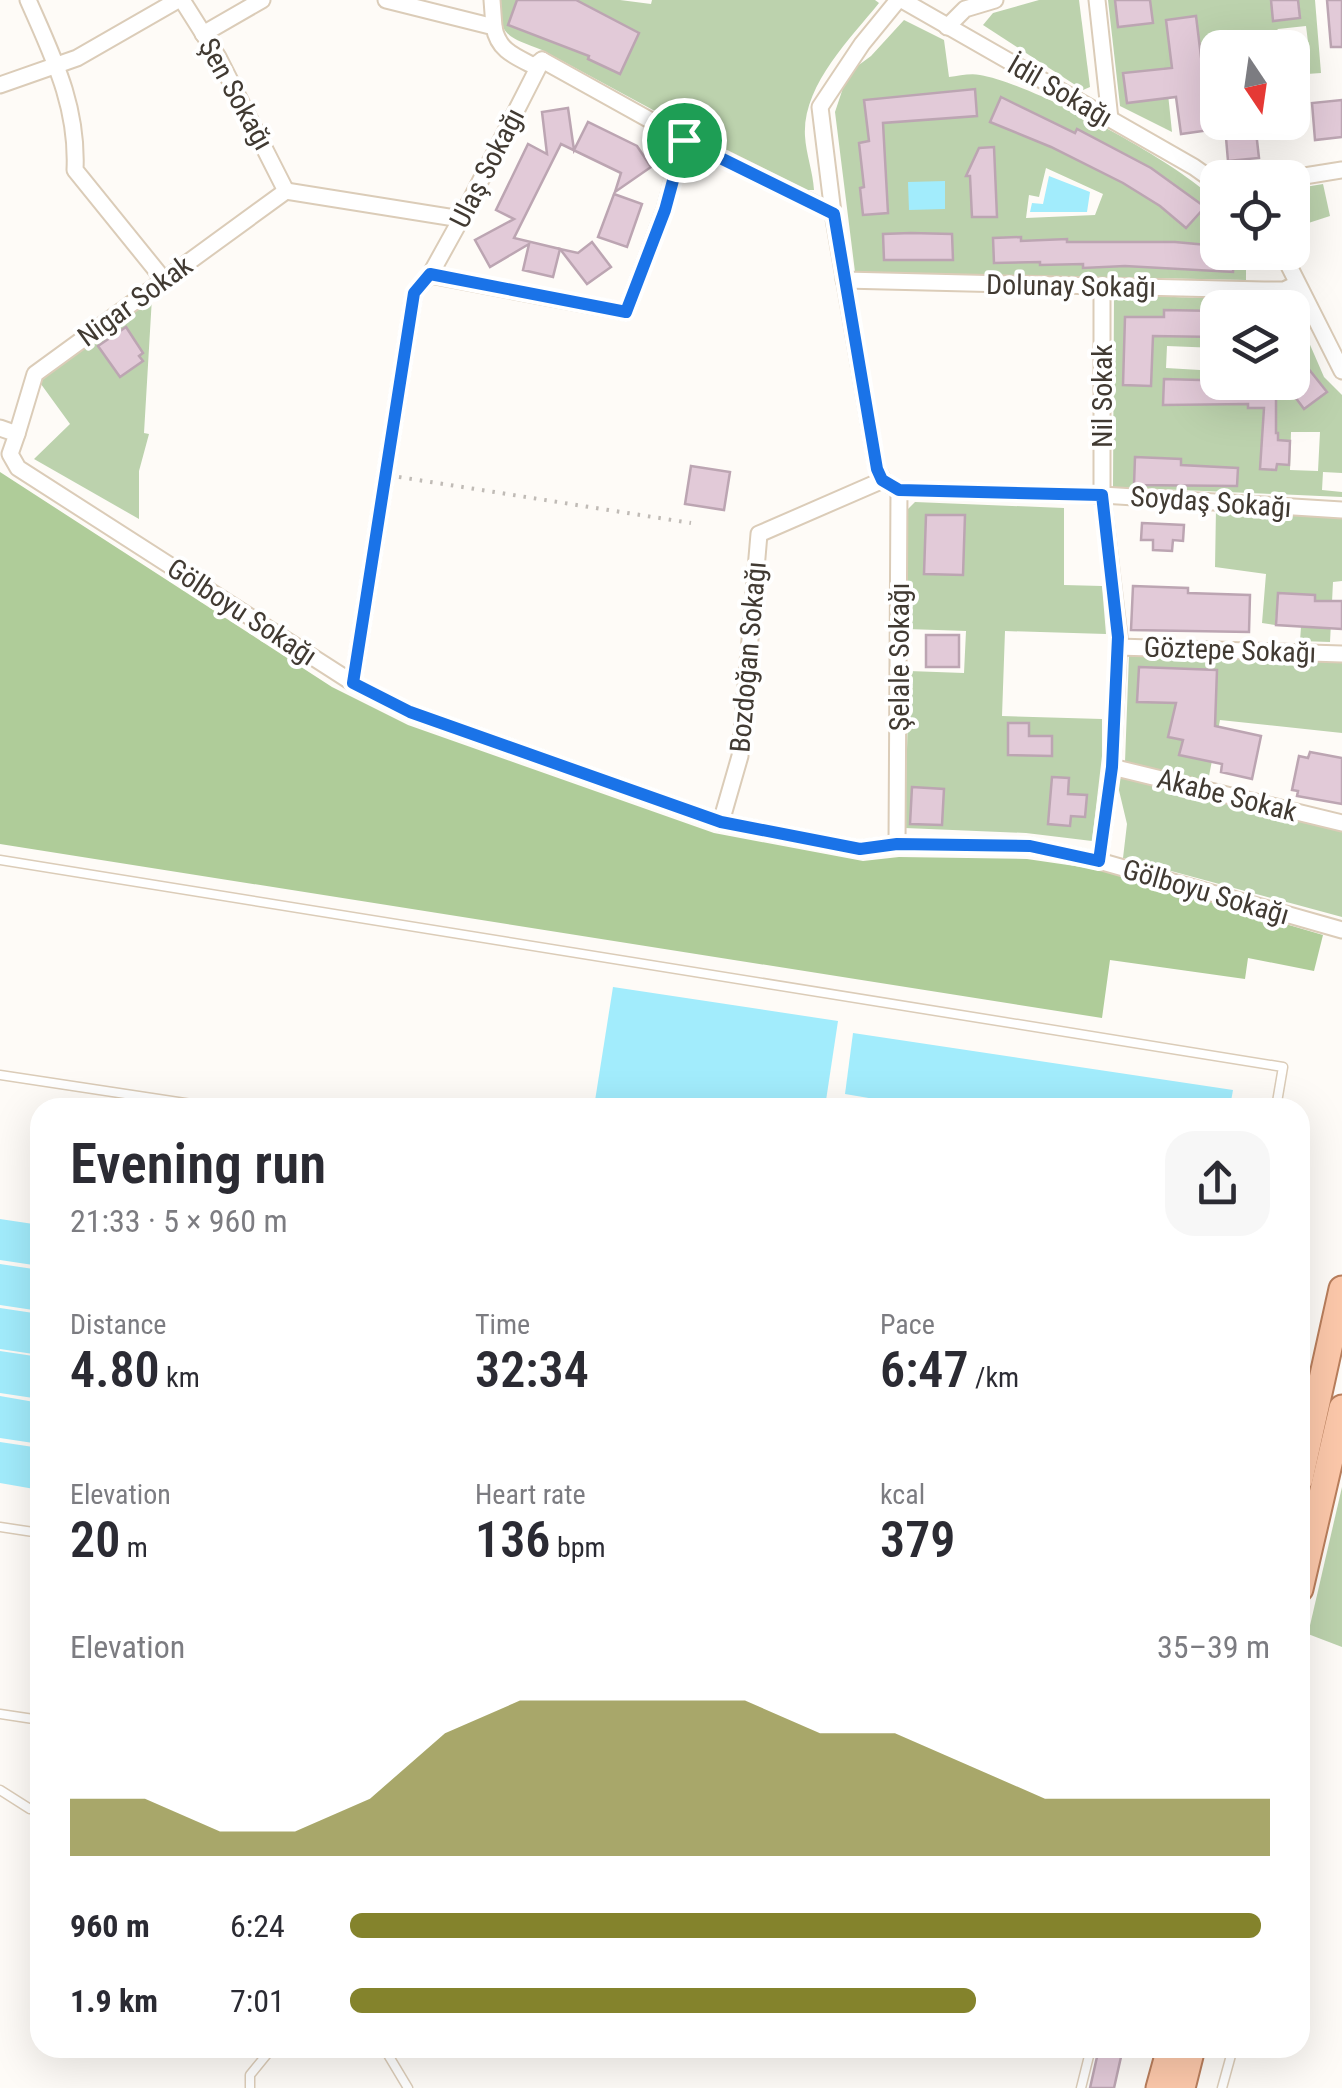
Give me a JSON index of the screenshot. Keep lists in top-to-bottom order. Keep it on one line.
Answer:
{"streets":{"street":["İdil Sokağı","Şen Sokağı","Ulaş Sokağı","Dolunay Sokağı","Nigar Sokak","Nil Sokak","Soydaş Sokağı","Gölboyu Sokağı","Göztepe Sokağı","Bozdoğan Sokağı","Şelale Sokağı","Akabe Sokak"]},"crossings":[["Şen Sokağı","Nigar Sokak"],["Ulaş Sokağı","Gölboyu Sokağı"],["Dolunay Sokağı","Nil Sokak"],["Nigar Sokak","Gölboyu Sokağı"],["Nil Sokak","Soydaş Sokağı"],["Nil Sokak","Gölboyu Sokağı"],["Nil Sokak","Göztepe Sokağı"],["Nil Sokak","Akabe Sokak"],["Soydaş Sokağı","Şelale Sokağı"],["Gölboyu Sokağı","Bozdoğan Sokağı"],["Gölboyu Sokağı","Şelale Sokağı"]],"north":"bottom","page":{"heading":["Evening run","21:33 · 5 × 960 m"],"stats":[["Distance","4.80 km"],["Time","32:34"],["Pace","6:47 /km"],["Elevation","20 m"],["Heart rate","136 bpm"],["kcal","379"]],"chart":["Elevation","35–39 m"],"list":[{"name":"960 m","note":"6:24"},{"name":"1.9 km","note":"7:01"}]}}
